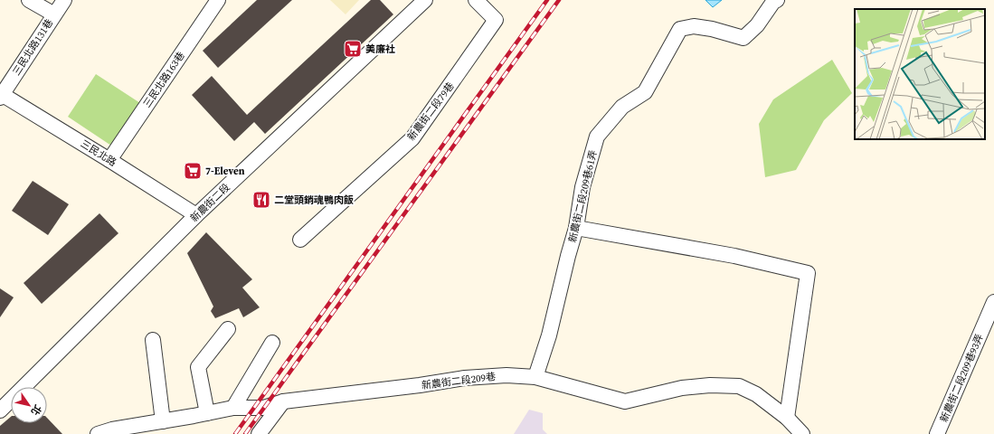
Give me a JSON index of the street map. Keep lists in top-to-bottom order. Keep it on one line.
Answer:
{"streets":{"street":["三民北路131巷","三民北路163巷","新農街二段79巷","三民北路","新農街二段209巷61弄","新農街二段","新農街二段209巷93弄","新農街二段209巷"]},"crossings":[["三民北路131巷","三民北路"],["三民北路163巷","三民北路"],["三民北路","新農街二段"],["新農街二段209巷61弄","新農街二段209巷"]],"places":{"supermarket":["美廉社","7-Eleven"],"restaurant":["二堂頭銷魂鴨肉飯"]},"north":"bottom right"}
